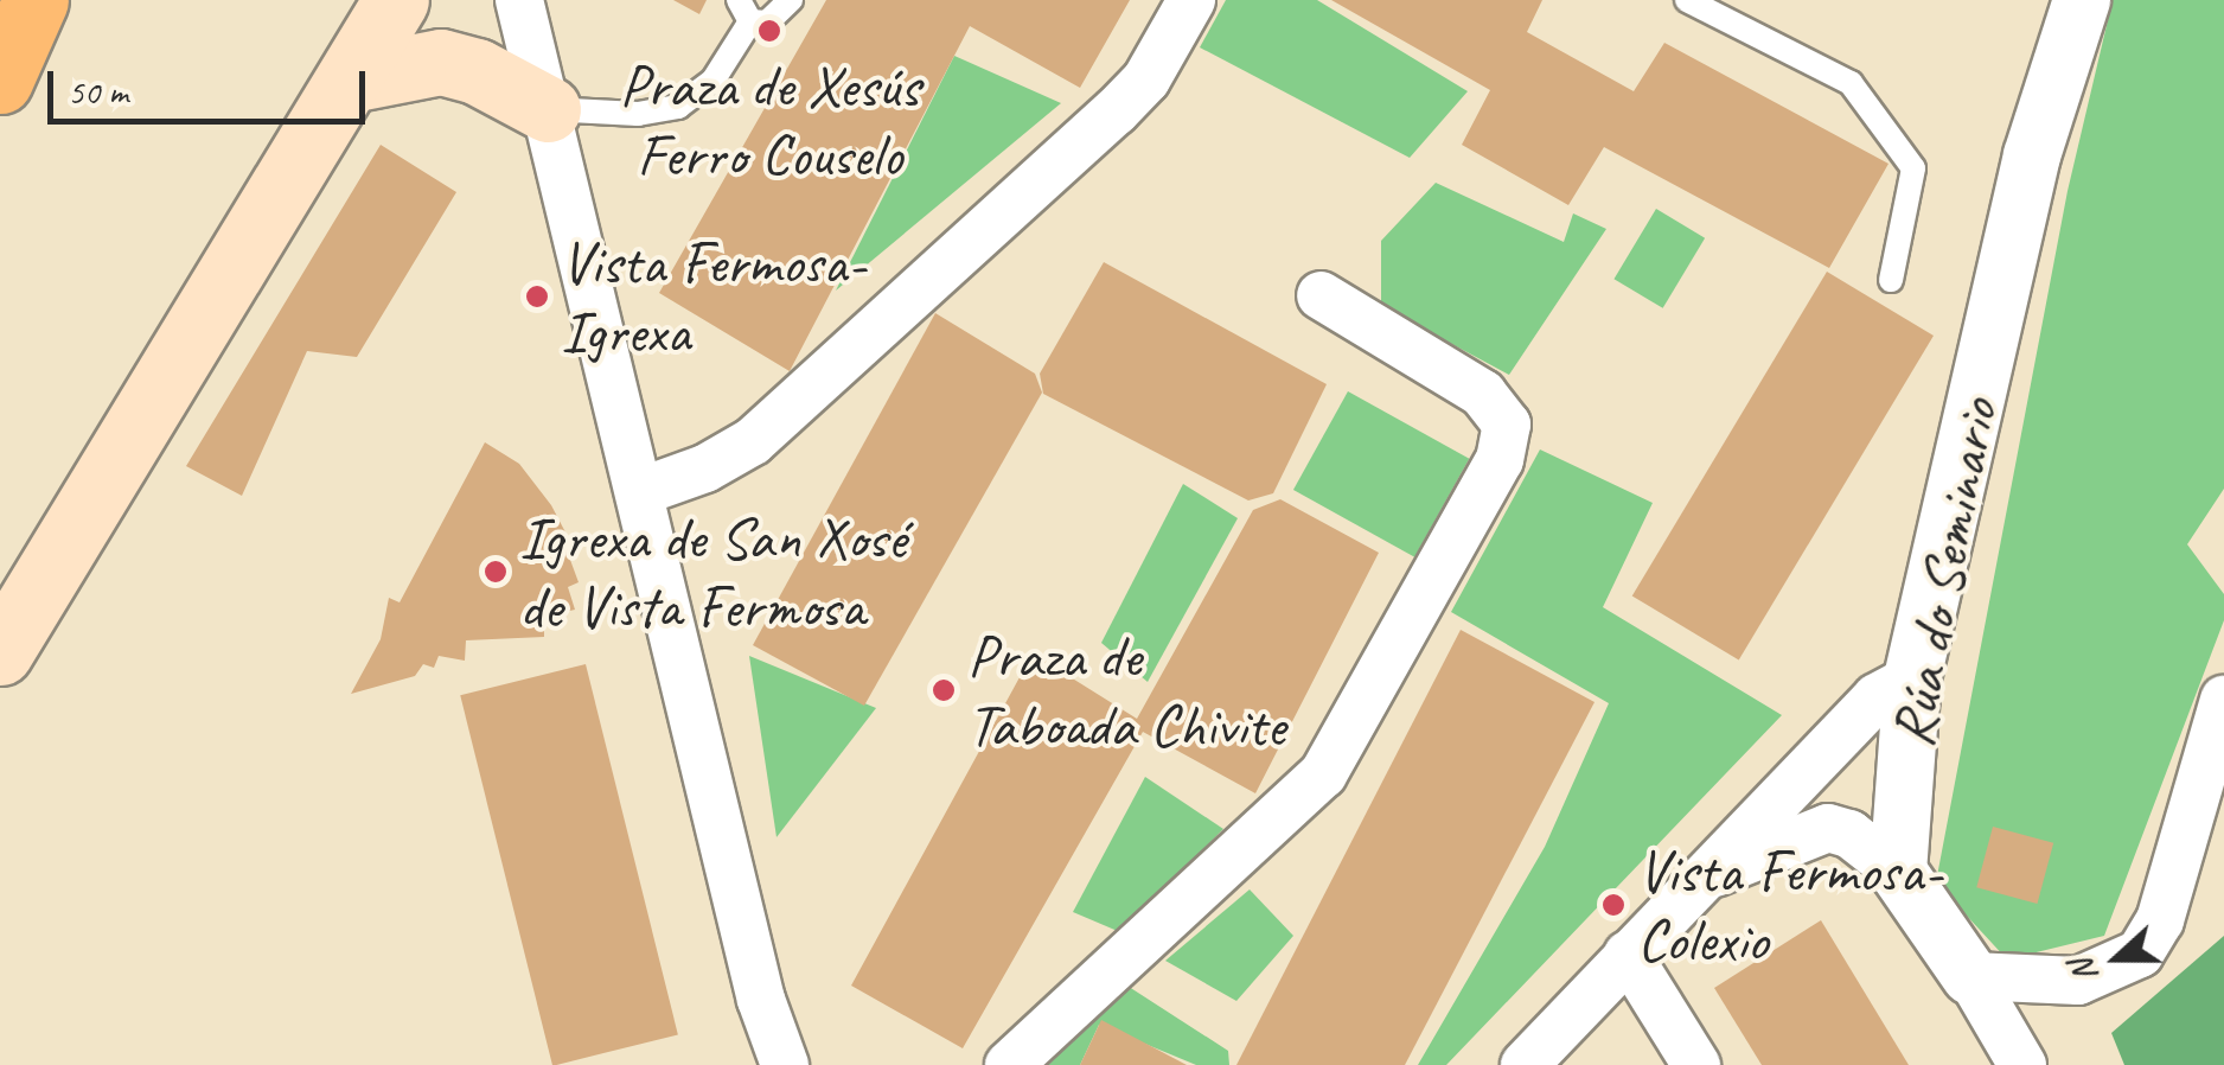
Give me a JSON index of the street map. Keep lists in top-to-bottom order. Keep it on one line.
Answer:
{"streets":{"street":["Rúa do Seminario"]},"places":["Praza de Xesús Ferro Couselo","Vista Fermosa- Igrexa","Igrexa de San Xosé de Vista Fermosa","Praza de Taboada Chivite","Vista Fermosa- Colexio"],"scale_bar":"50 m","north":"left"}
